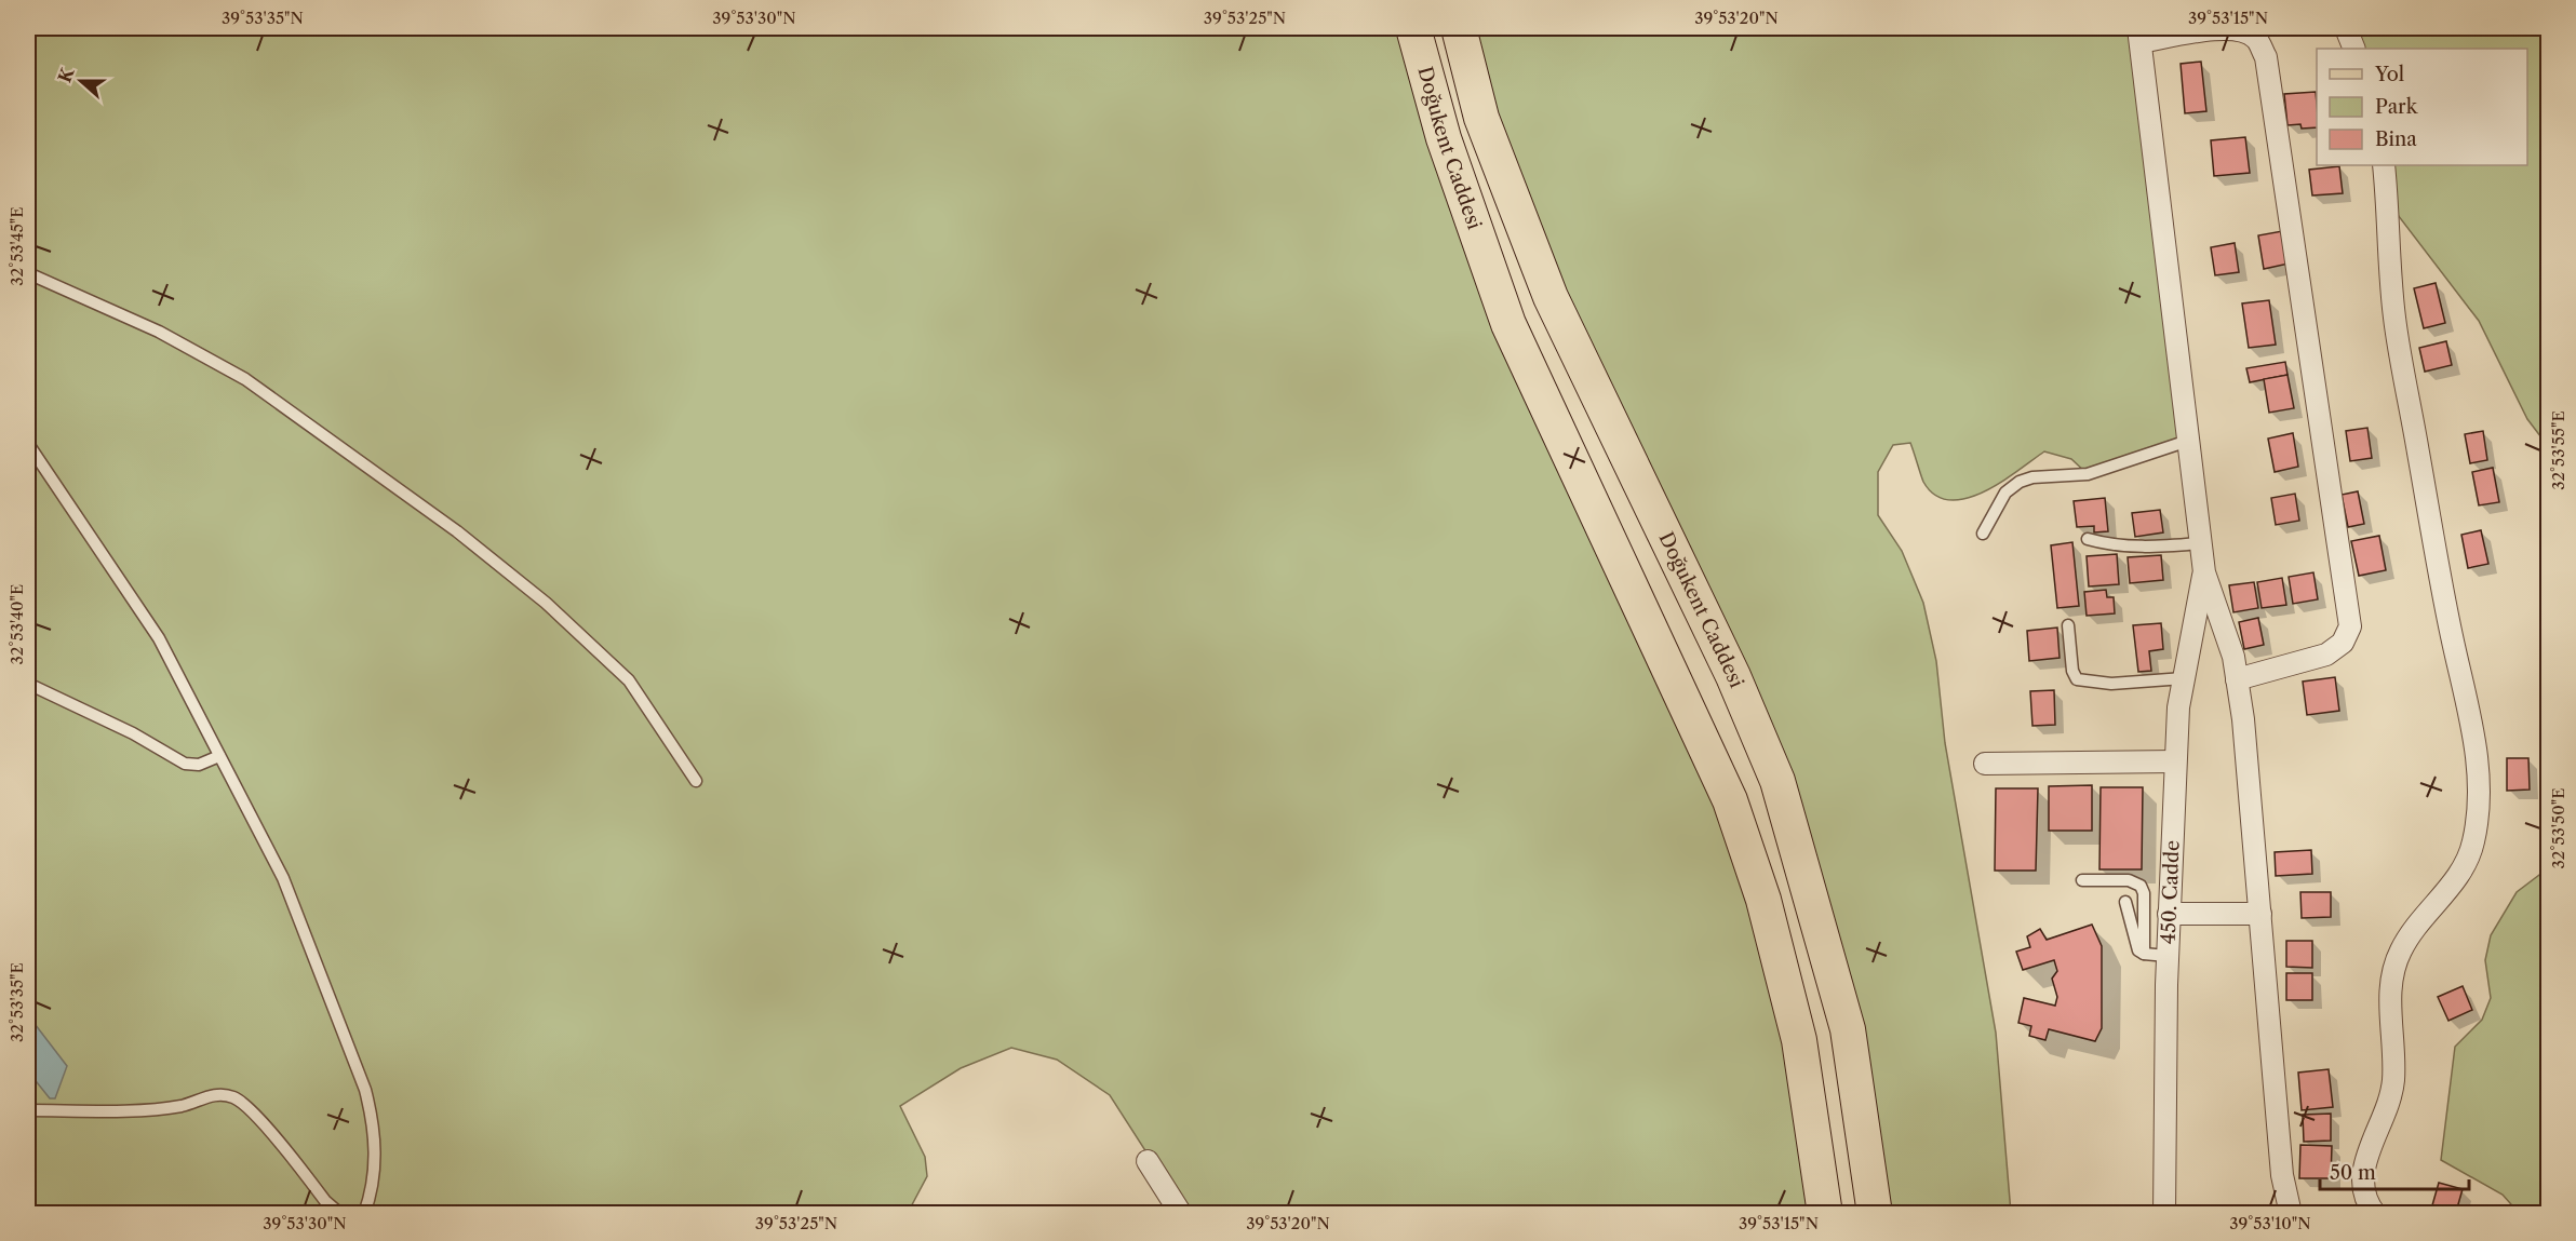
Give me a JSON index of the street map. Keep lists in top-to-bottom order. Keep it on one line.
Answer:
{"streets":{"main road":["Doğukent Caddesi"],"street":["450. Cadde"]},"legend":["Yol","Park","Bina"],"scale_bar":"50 m","north":"left","coordinates":["39°53'35\"N","39°53'30\"N","39°53'25\"N","39°53'20\"N","39°53'15\"N","32°53'45\"E","32°53'55\"E","32°53'40\"E","32°53'50\"E","32°53'35\"E","39°53'10\"N"]}
